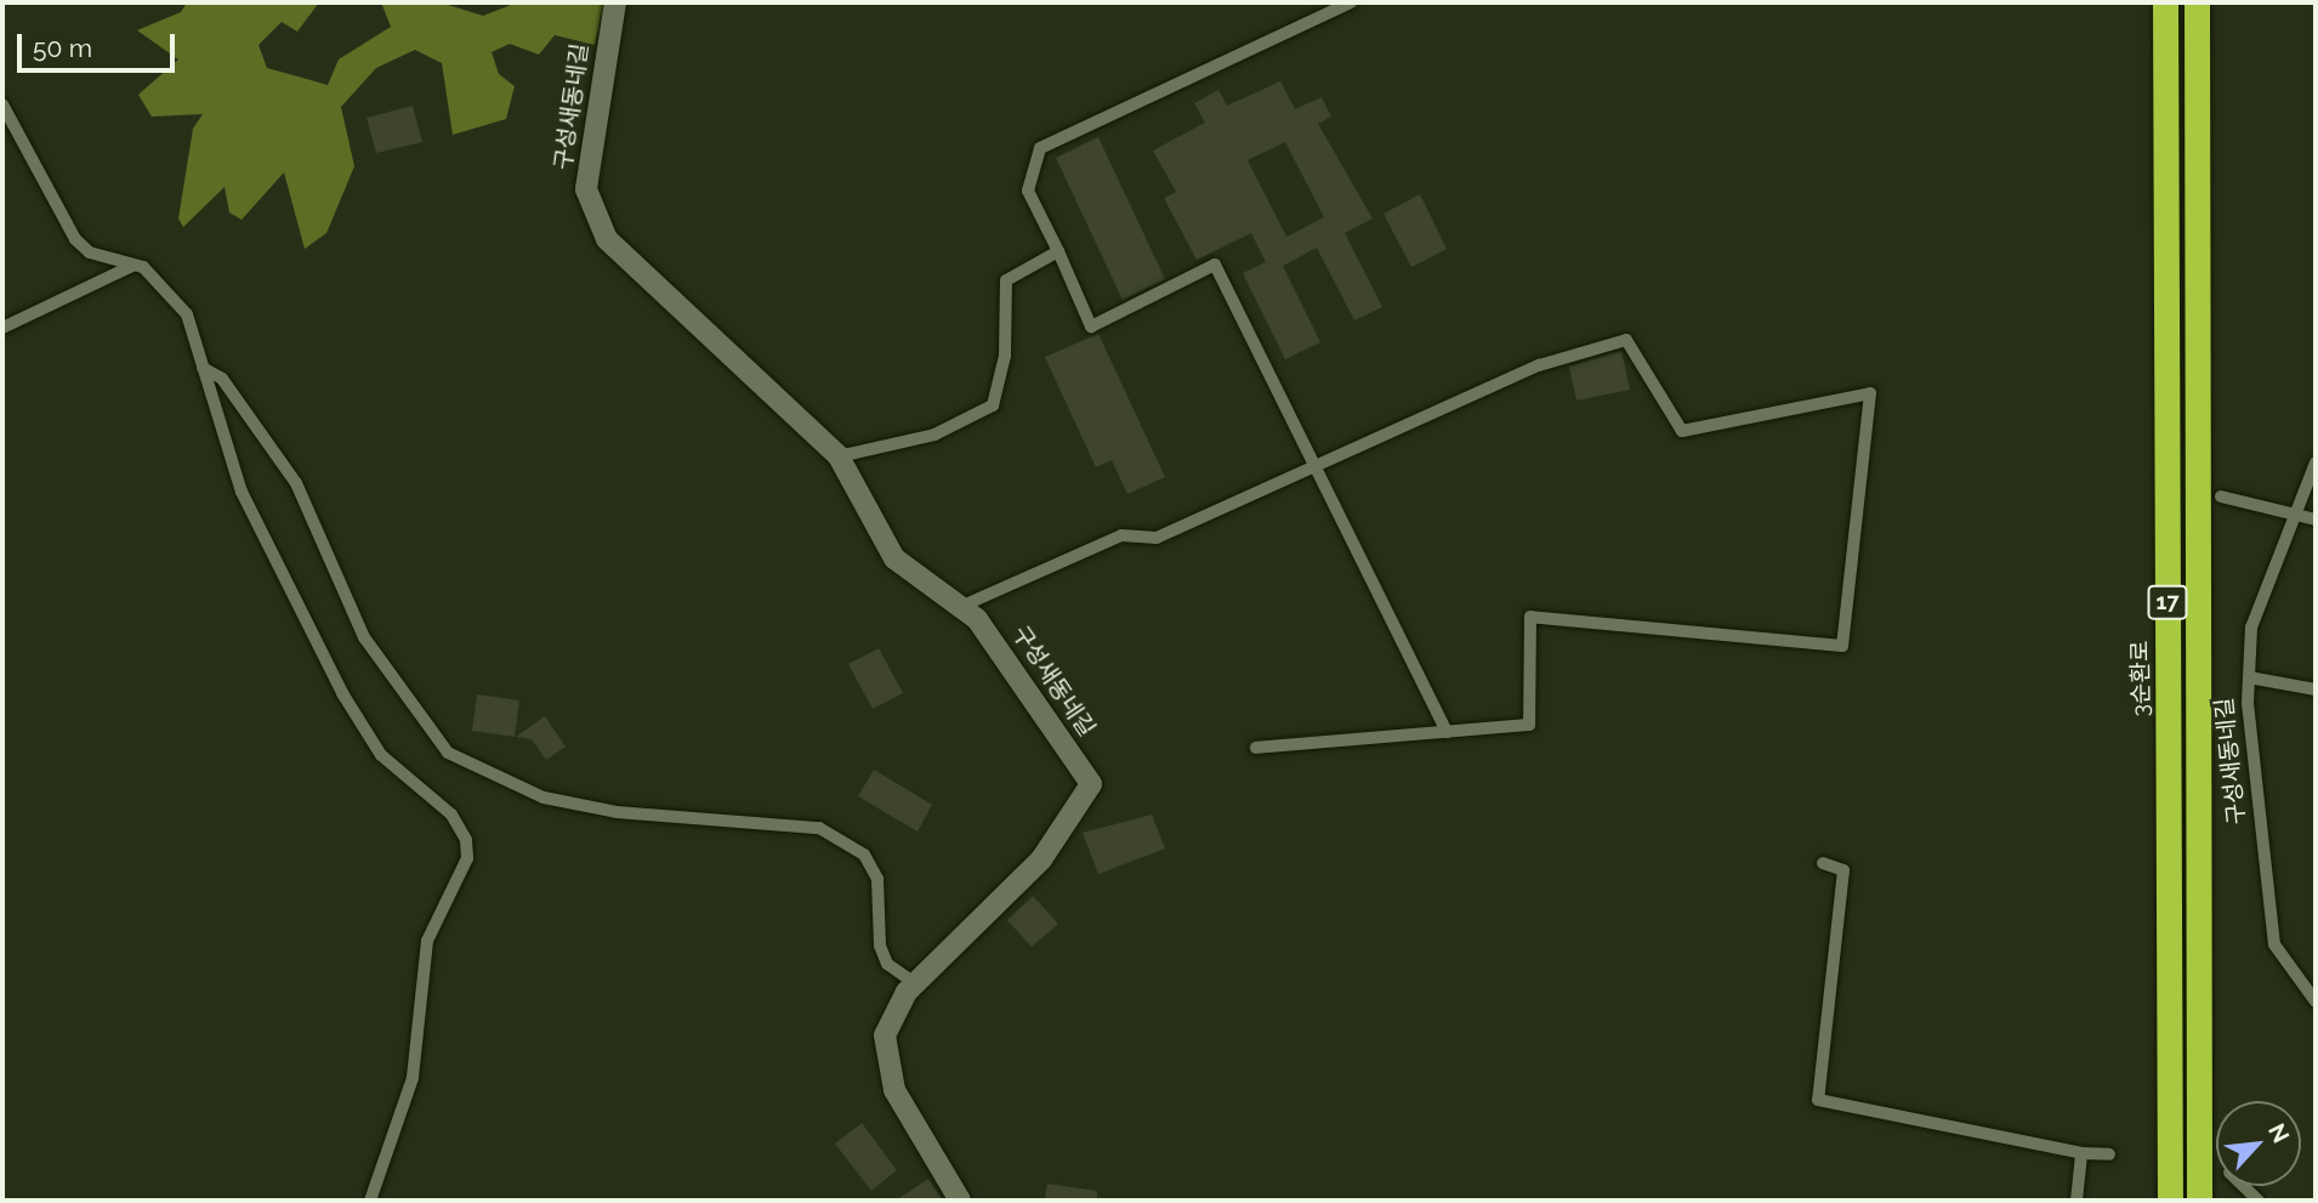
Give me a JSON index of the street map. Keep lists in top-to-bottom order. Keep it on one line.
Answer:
{"streets":{"highway":["17","3순환로"],"street":["구성새동네길"]},"scale_bar":"50 m","north":"top right"}
